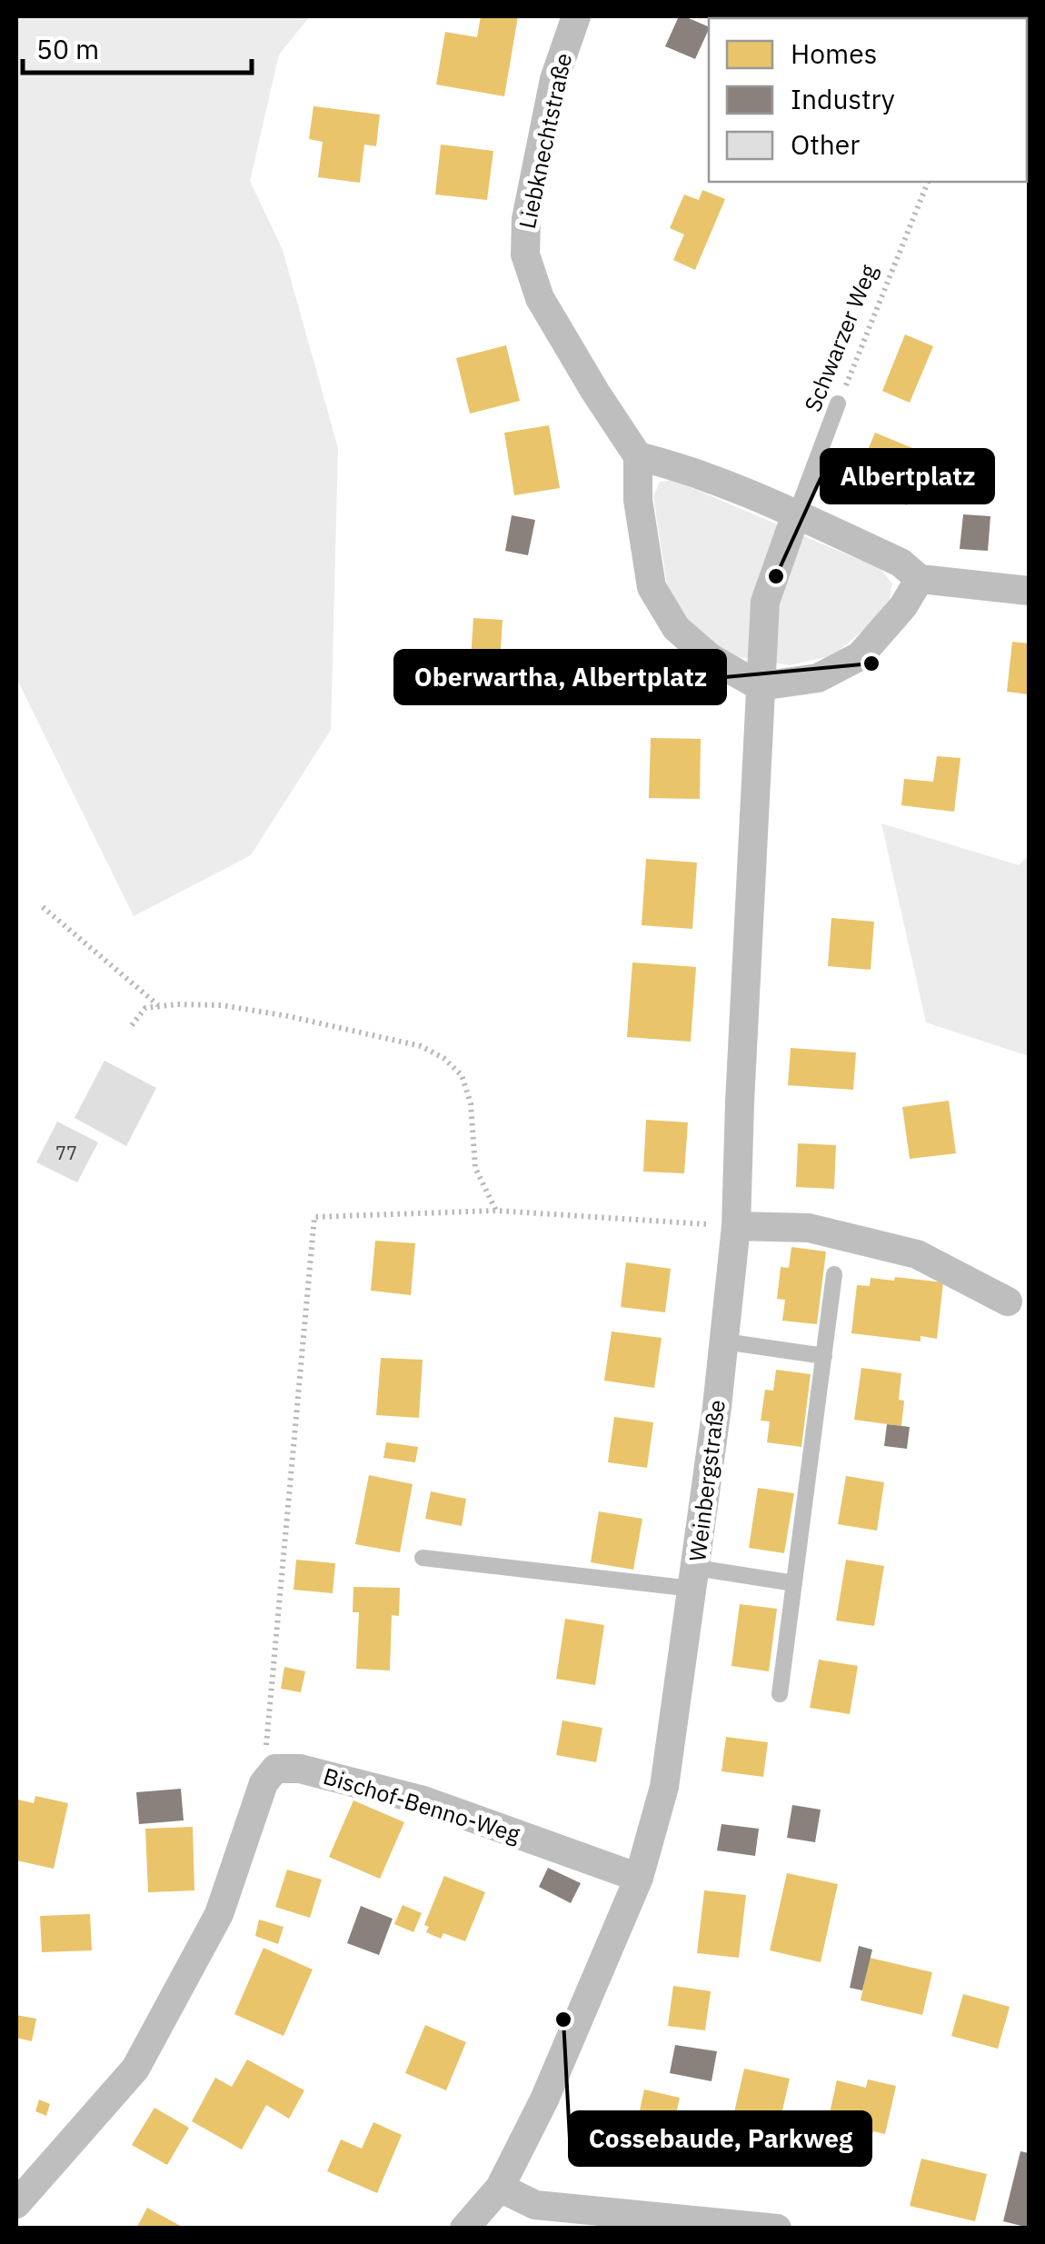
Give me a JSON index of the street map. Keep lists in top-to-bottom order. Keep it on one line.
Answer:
{"streets":{"street":["Liebknechtstraße","Weinbergstraße","Bischof-Benno-Weg"],"lane":["Schwarzer Weg"]},"crossings":[["Schwarzer Weg","Weinbergstraße"],["Weinbergstraße","Bischof-Benno-Weg"]],"places":["Albertplatz","Oberwartha, Albertplatz","Cossebaude, Parkweg"],"house_numbers":["77"],"legend":["Homes","Industry","Other"],"scale_bar":"50 m"}
